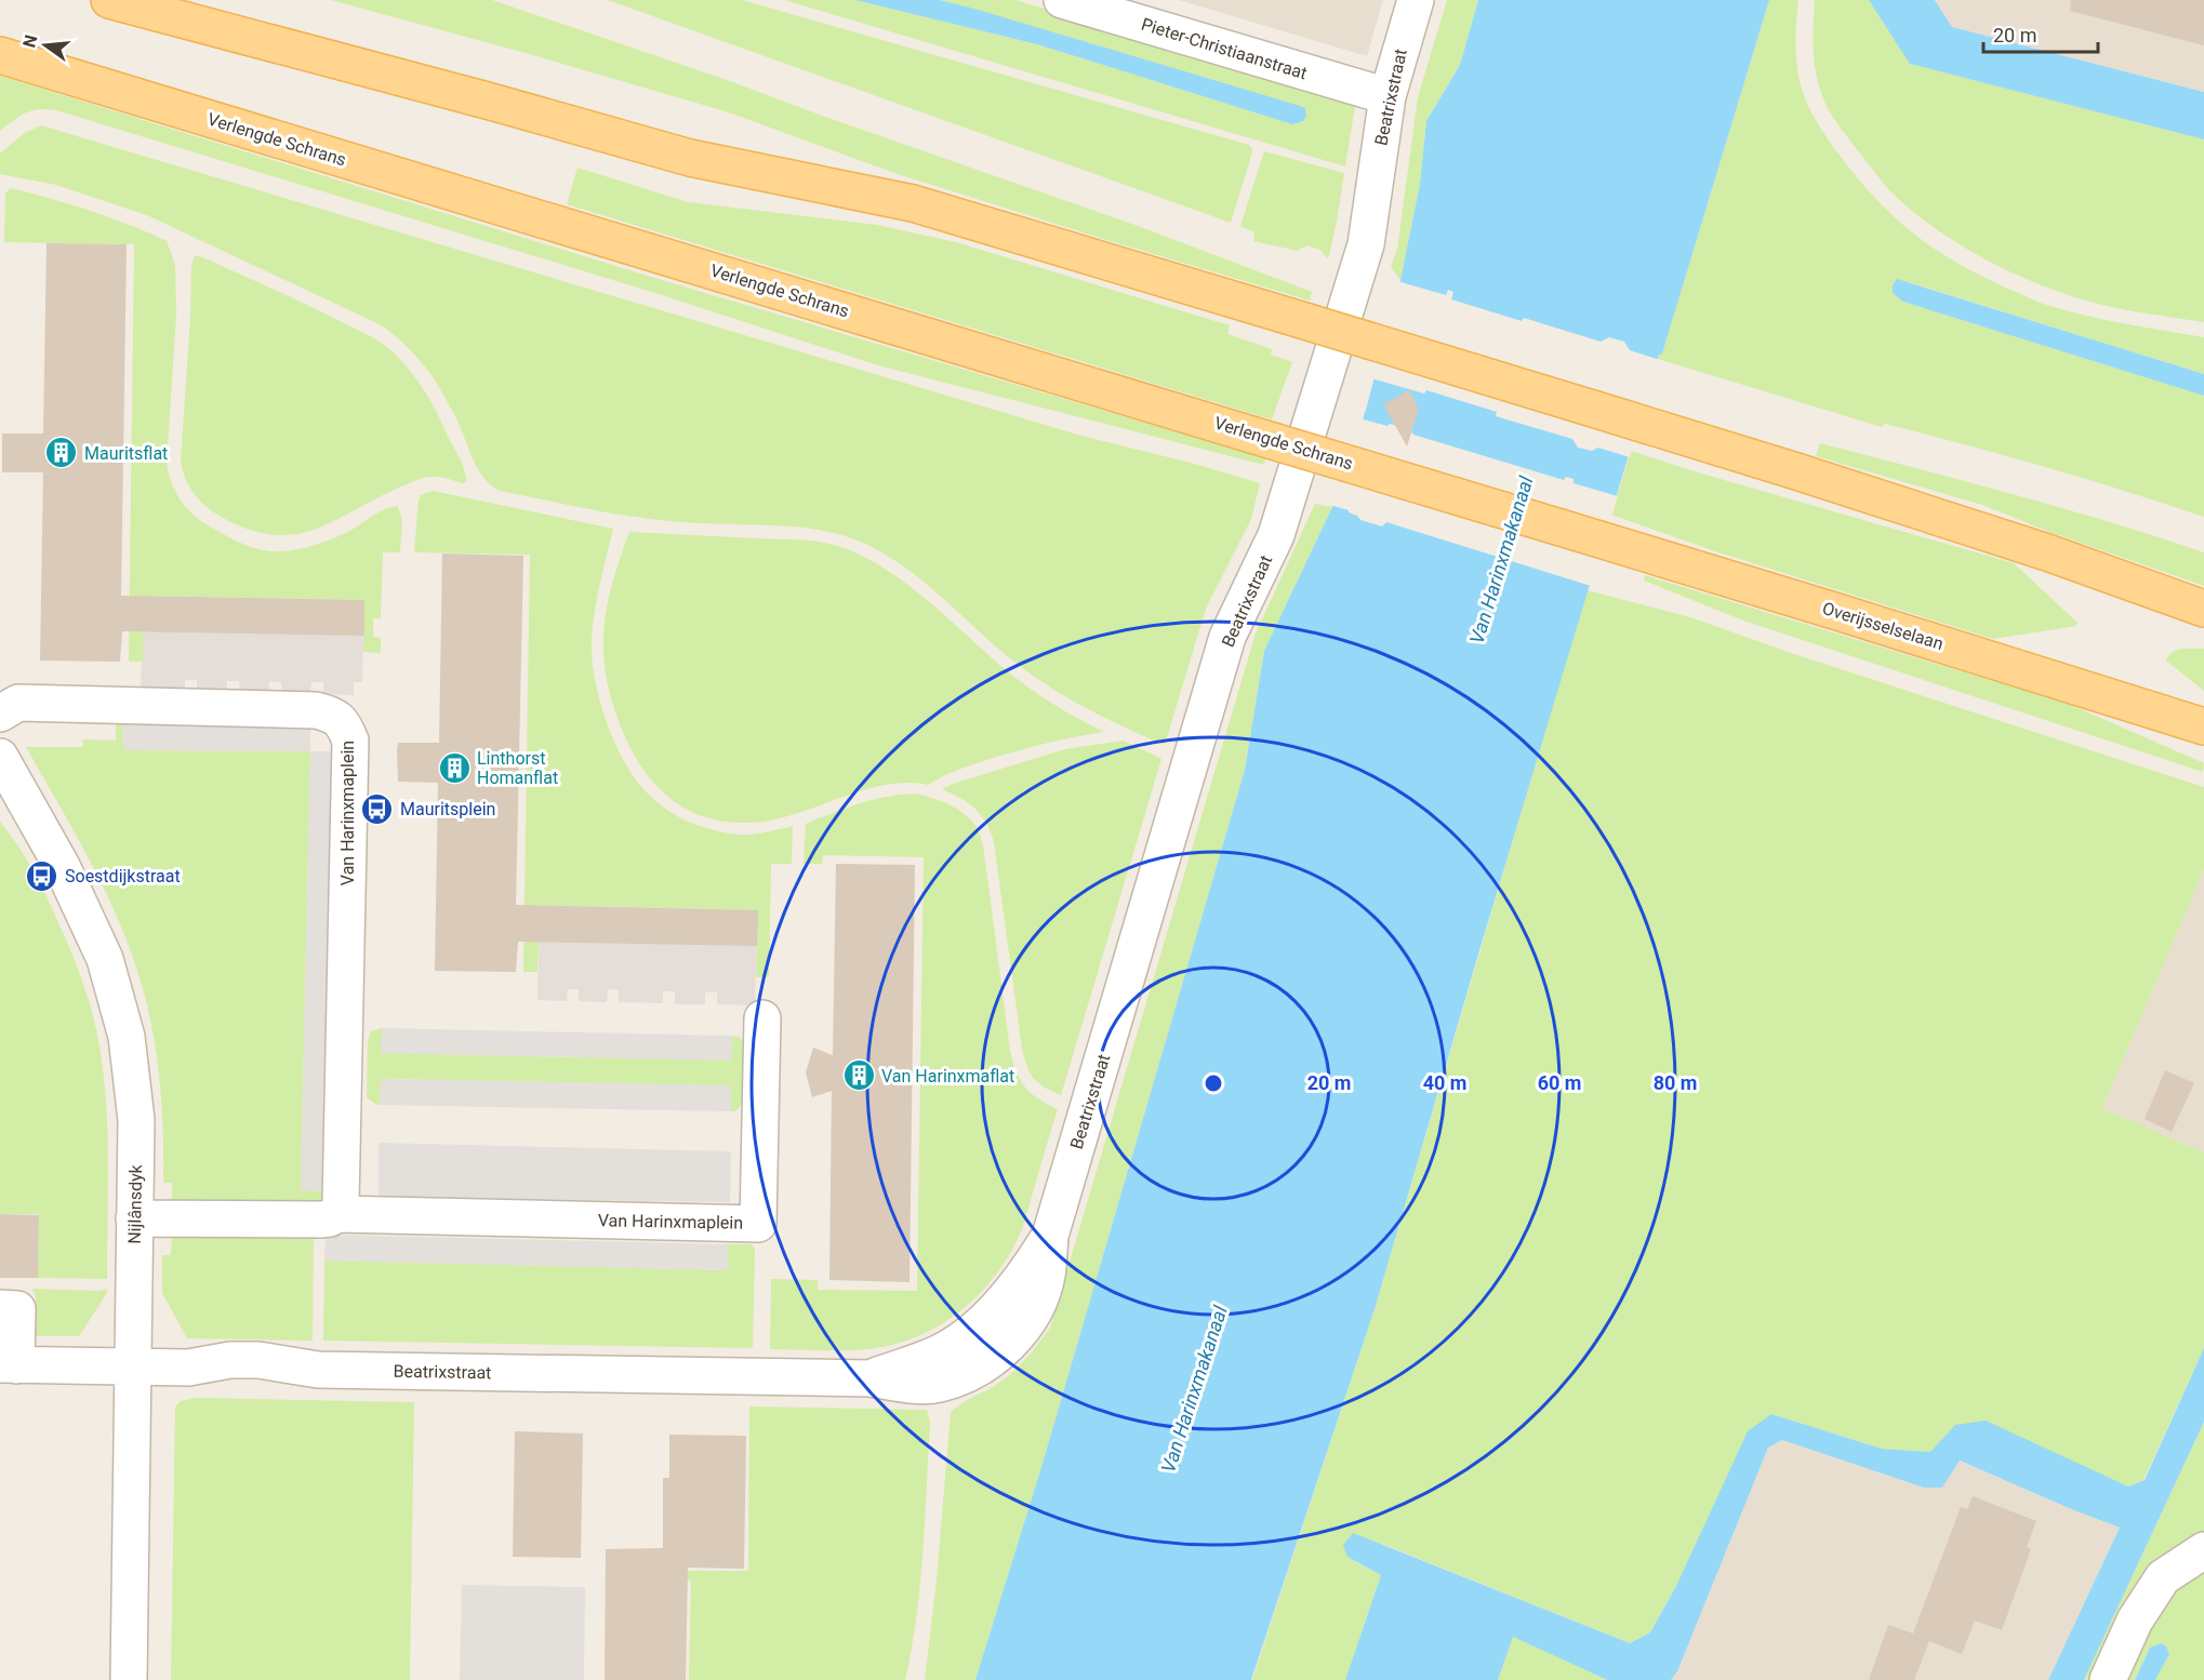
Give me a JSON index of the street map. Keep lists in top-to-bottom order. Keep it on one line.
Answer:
{"streets":{"main road":["Verlengde Schrans","Overijsselselaan"],"street":["Pieter-Christiaanstraat","Beatrixstraat","Van Harinxmaplein","Nijlânsdyk"]},"crossings":[["Pieter-Christiaanstraat","Beatrixstraat"],["Beatrixstraat","Nijlânsdyk"],["Verlengde Schrans","Overijsselselaan"],["Van Harinxmaplein","Nijlânsdyk"]],"water":["Van Harinxmakanaal"],"places":{"building":["Mauritsflat","Linthorst Homanflat","Van Harinxmaflat"],"bus stop":["Mauritsplein","Soestdijkstraat"]},"scale_bar":"20 m","north":"left","rings":["20 m","40 m","60 m","80 m"]}
